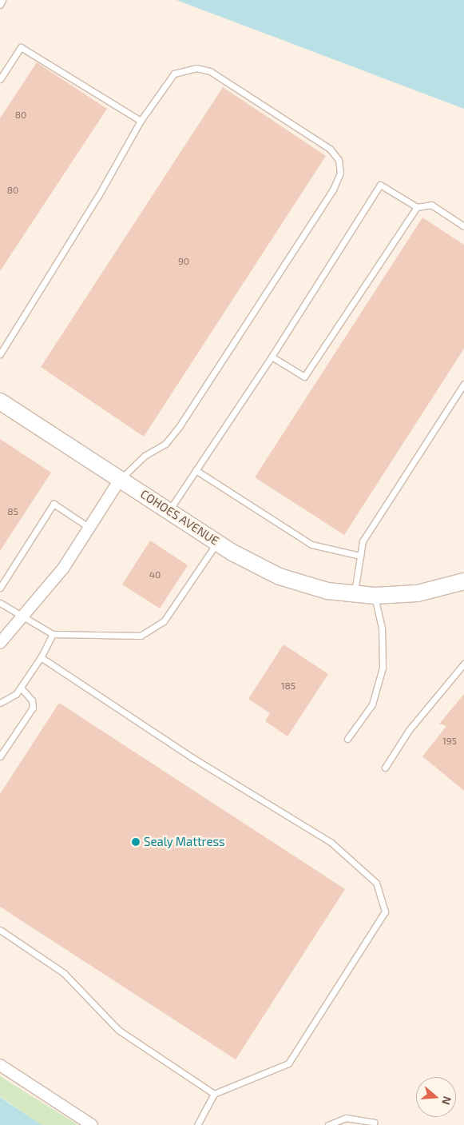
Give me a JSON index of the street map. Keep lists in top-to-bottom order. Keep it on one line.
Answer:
{"streets":{"street":["COHOES AVENUE"]},"places":["Sealy Mattress"],"house_numbers":["80","80","90","85","40","185","195"],"north":"right"}
